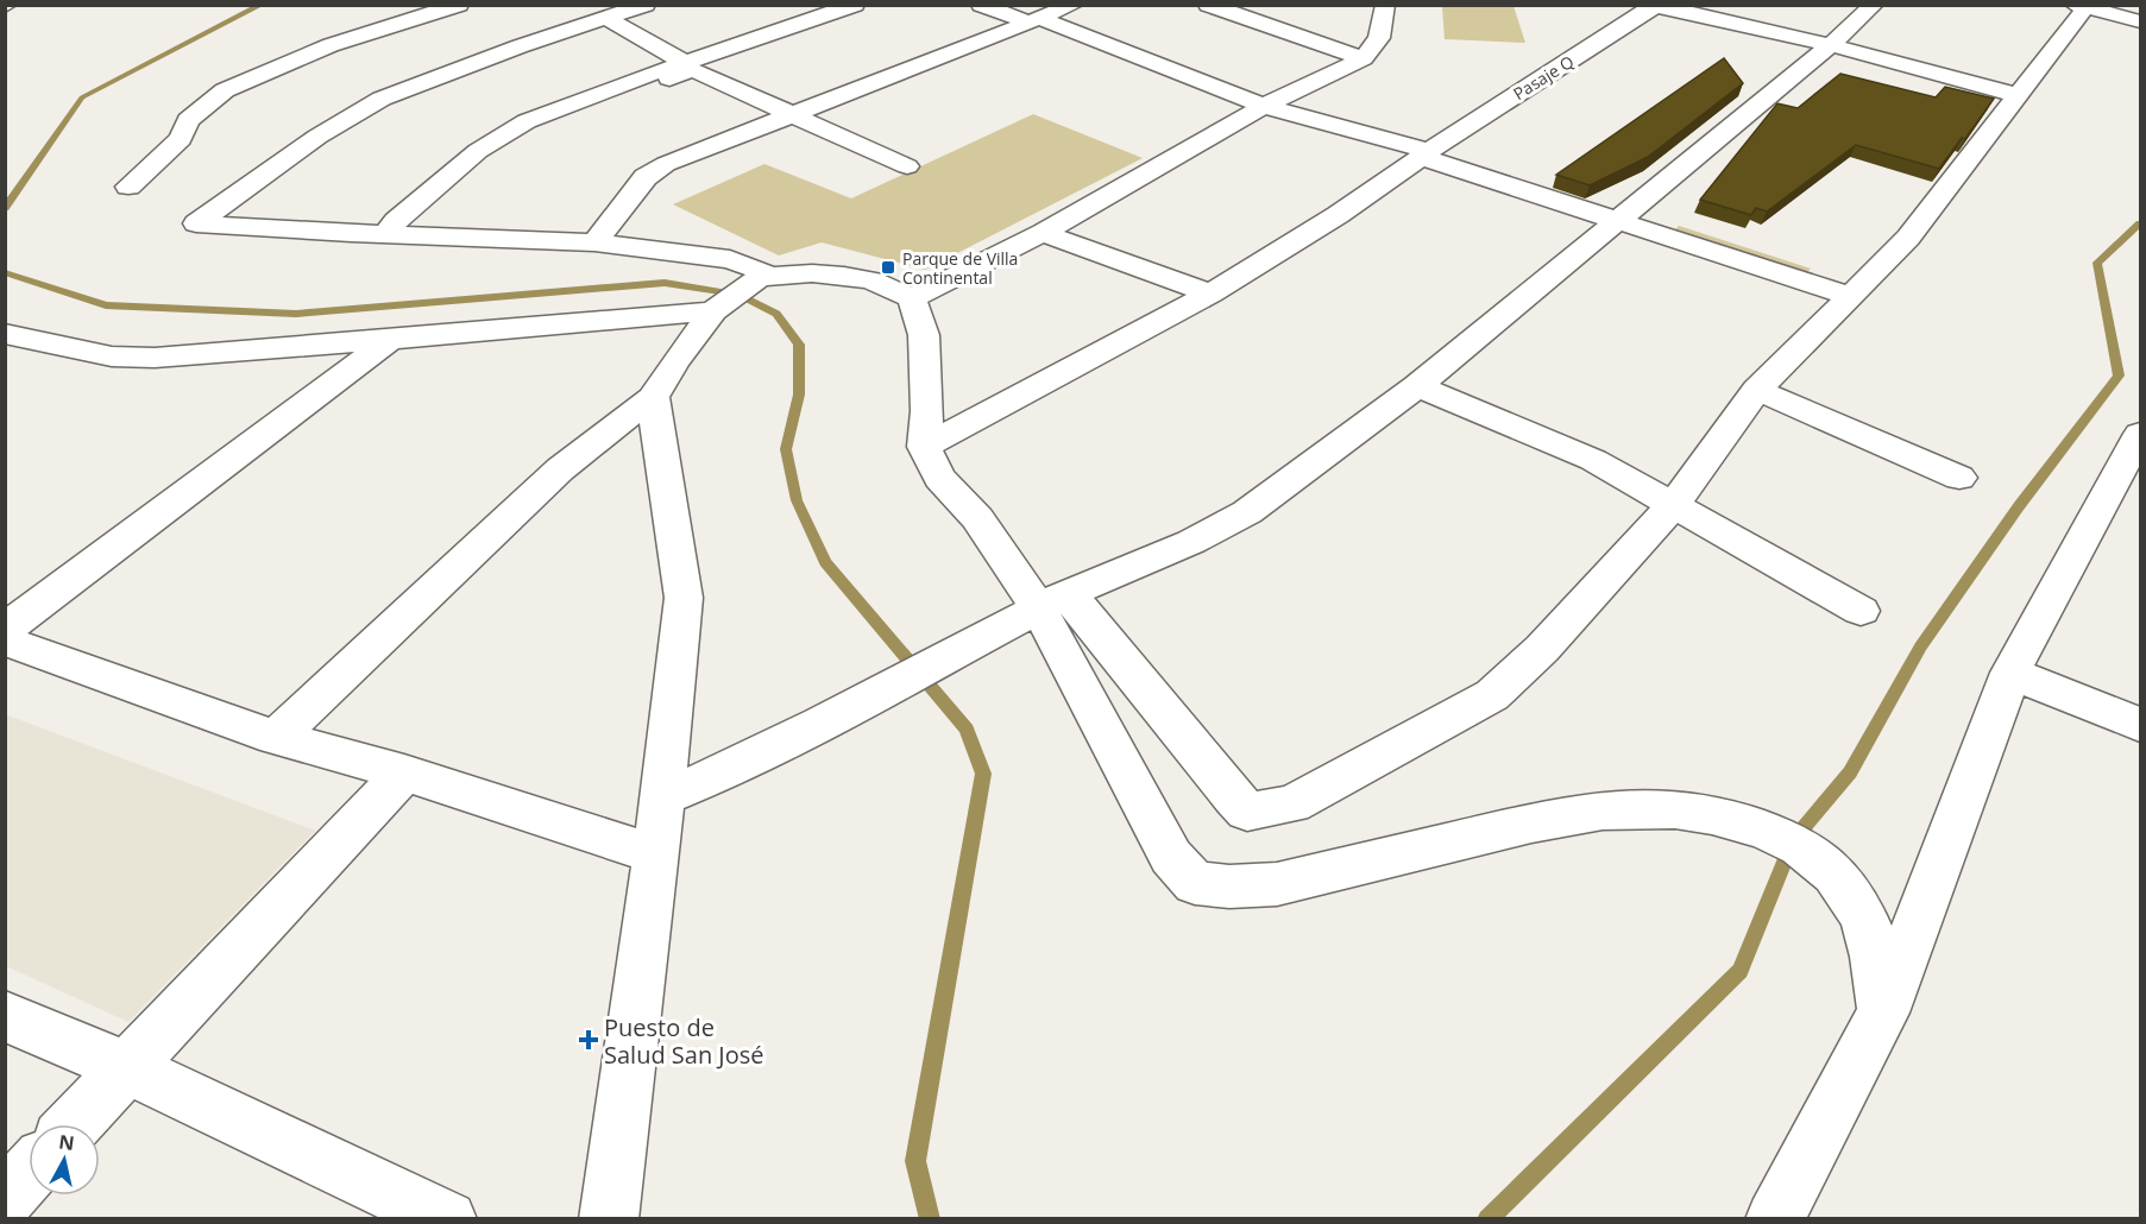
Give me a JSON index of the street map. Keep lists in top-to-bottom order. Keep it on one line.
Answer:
{"streets":{"street":["Pasaje Q"]},"places":{"transit":["Parque de Villa Continental"],"health":["Puesto de Salud San José"]},"north":"top"}
